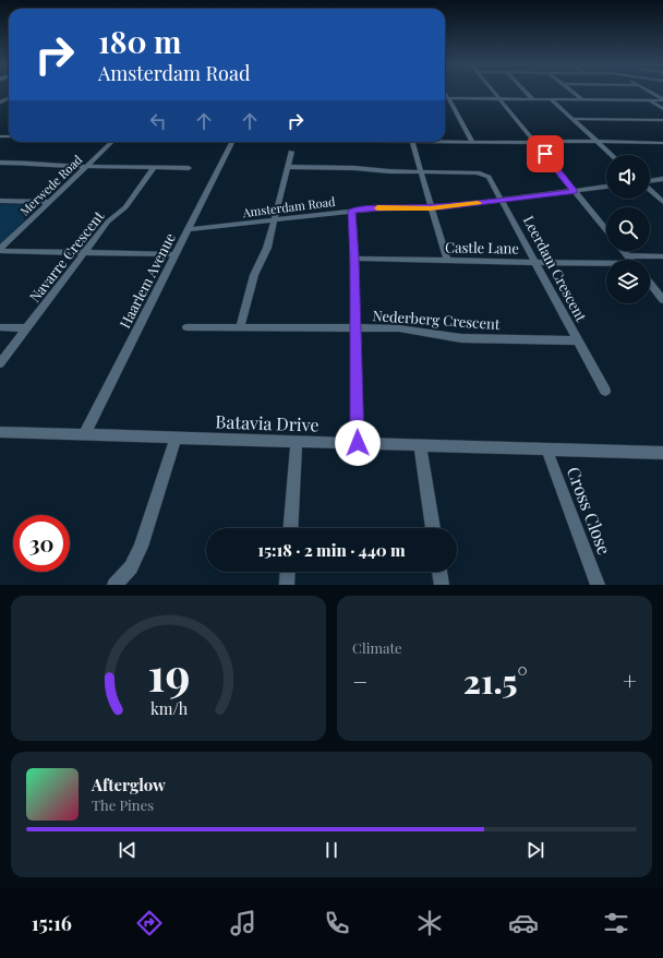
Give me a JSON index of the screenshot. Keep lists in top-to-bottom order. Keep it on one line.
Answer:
{"streets":{"street":["Merwede Road","Amsterdam Road","Castle Lane","Navarre Crescent","Leerdam Crescent","Haarlem Avenue","Nederberg Crescent","Batavia Drive","Cross Close"]},"crossings":[["Amsterdam Road","Leerdam Crescent"],["Amsterdam Road","Haarlem Avenue"],["Castle Lane","Leerdam Crescent"],["Leerdam Crescent","Nederberg Crescent"],["Haarlem Avenue","Batavia Drive"],["Batavia Drive","Cross Close"]],"page":{"turn":["180 m","Amsterdam Road"],"limit":"30","trip":"15:18 · 2 min · 440 m","tile":"Climate","heat":["−","21.5°","+"],"song":["Afterglow","The Pines"],"tabs":"15:16","gauge":["19","km/h"]}}
